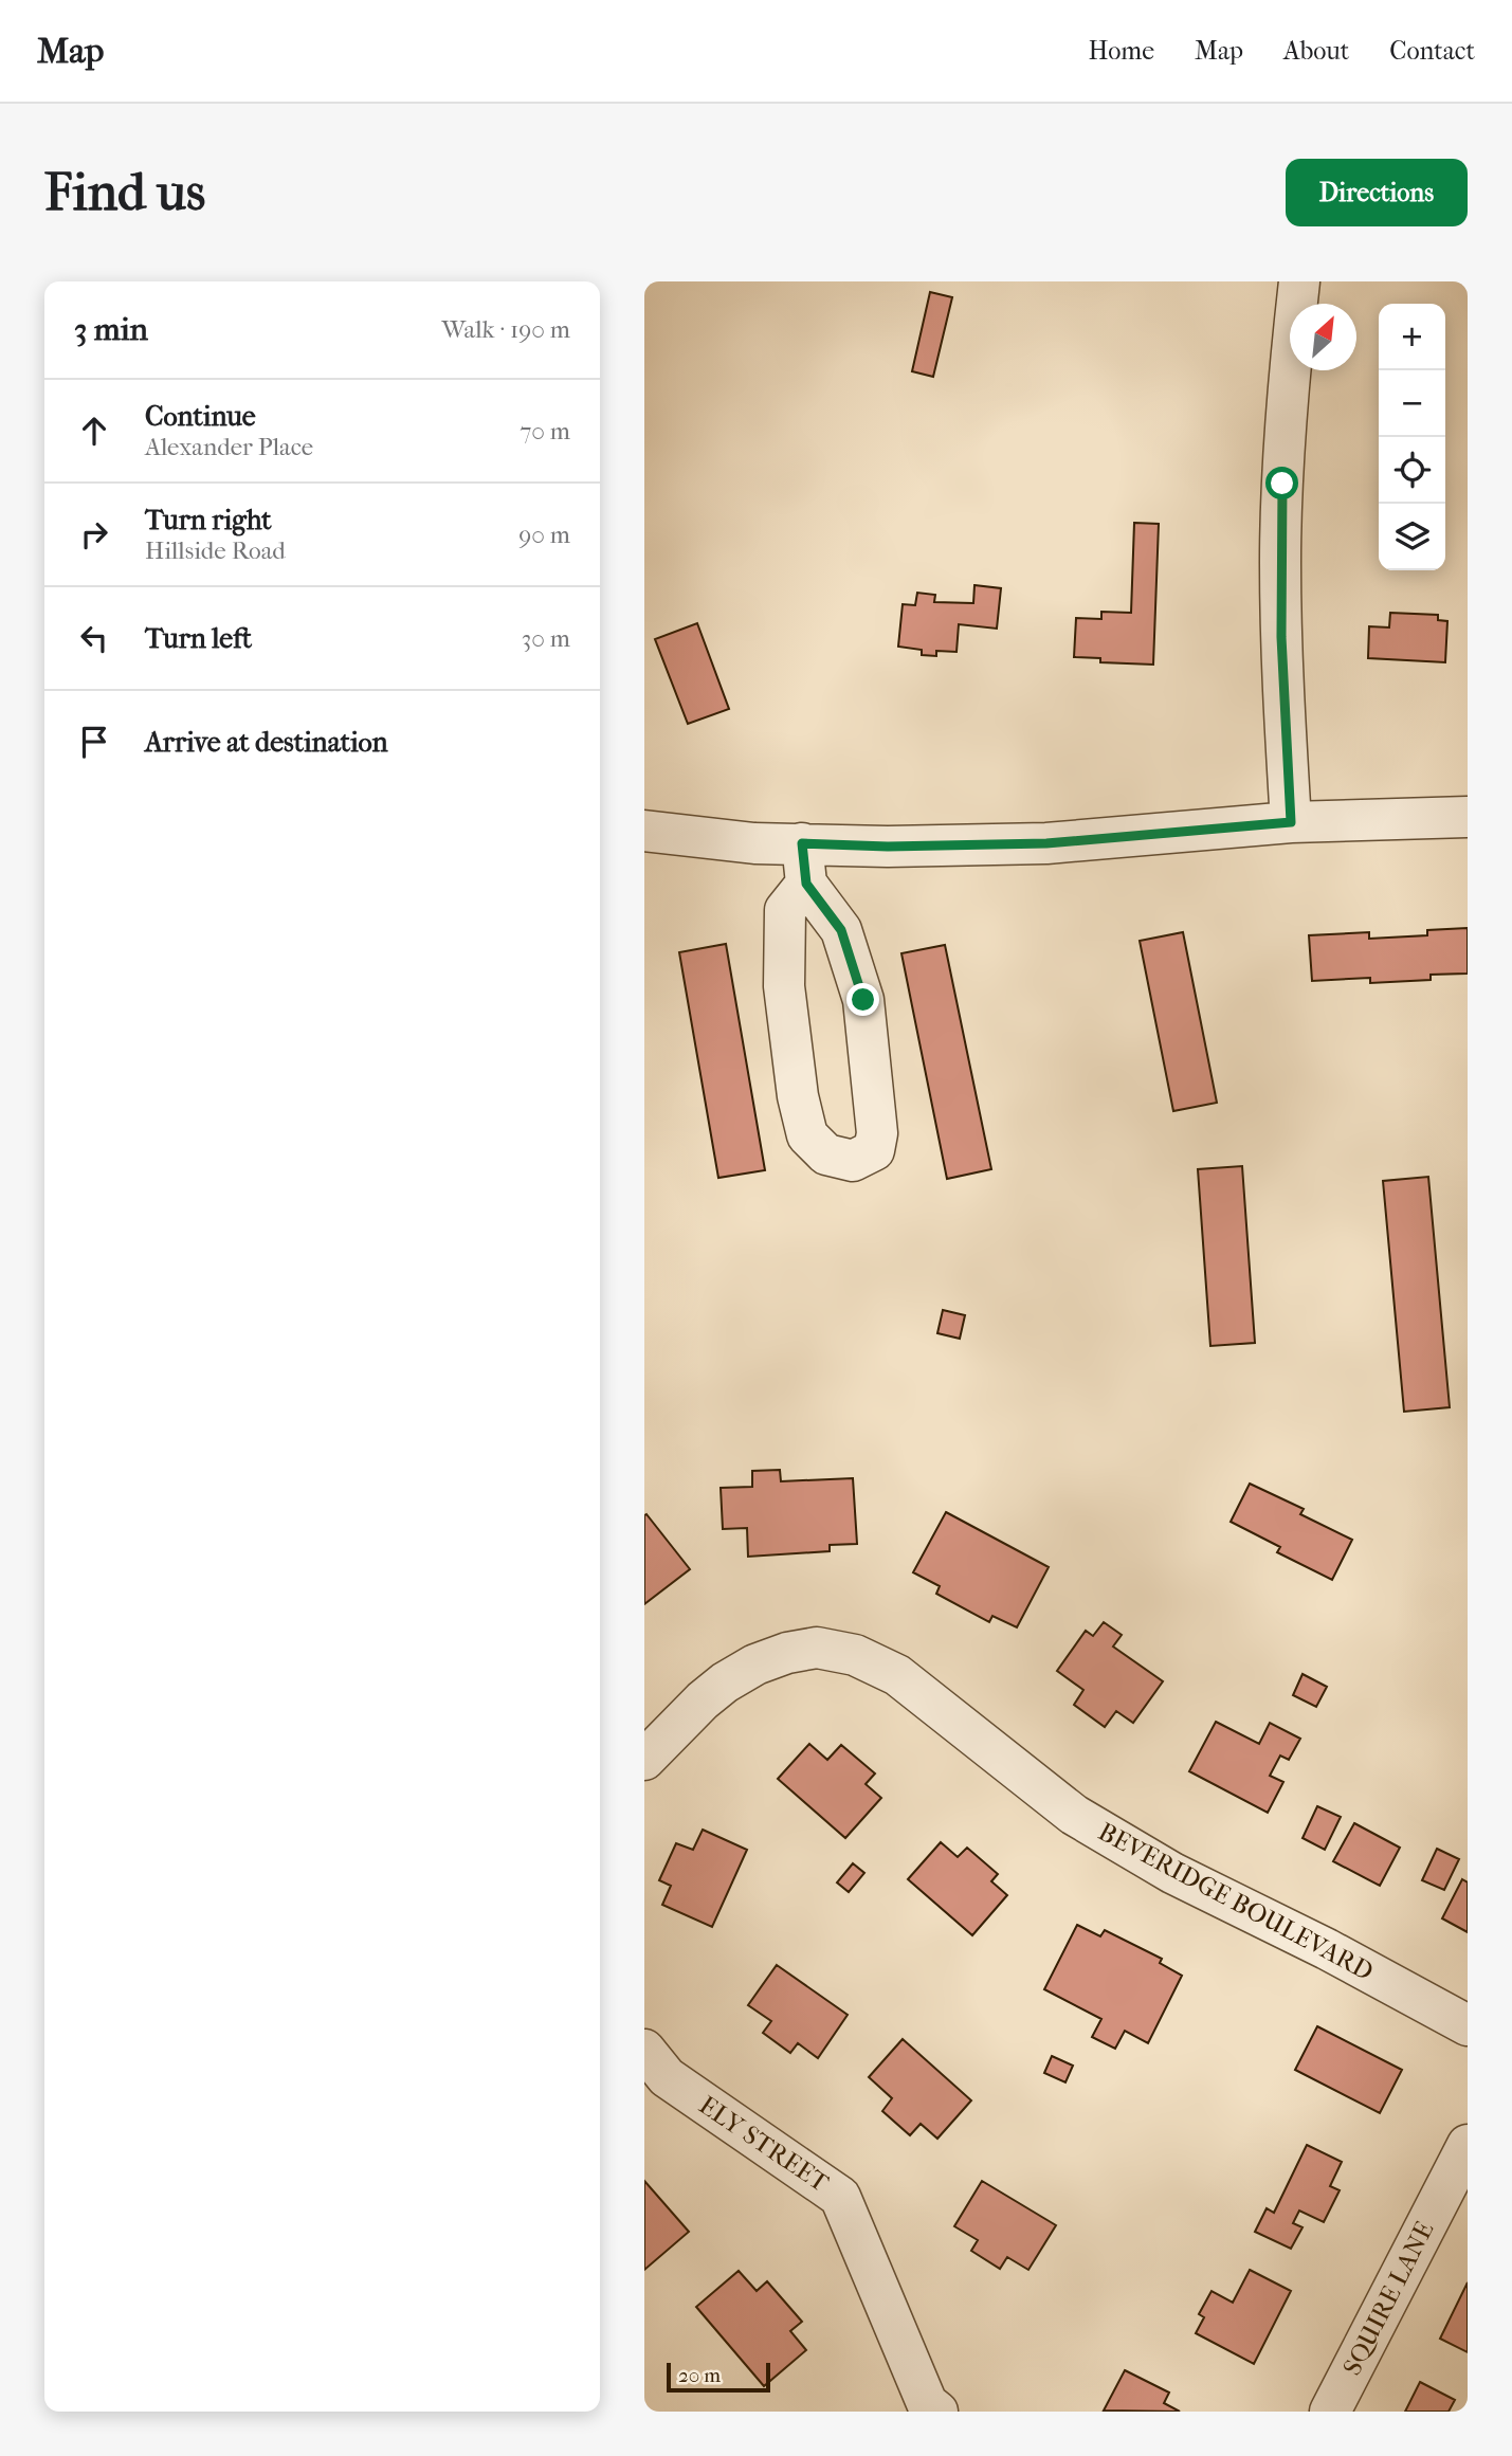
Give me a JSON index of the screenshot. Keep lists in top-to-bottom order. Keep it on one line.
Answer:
{"streets":{"street":["BEVERIDGE BOULEVARD","ELY STREET","SQUIRE LANE"]},"scale_bar":"20 m","north":"top right","page":{"header":"Map","nav":["Home","Map","About","Contact"],"buttons":"Directions","title":"Find us","heading":["3 min","Walk · 190 m"],"map_buttons":["+","−"],"list":[["Continue","Alexander Place","70 m"],["Turn right","Hillside Road","90 m"],["Turn left","30 m"],"Arrive at destination"],"scale":"20 m"}}
